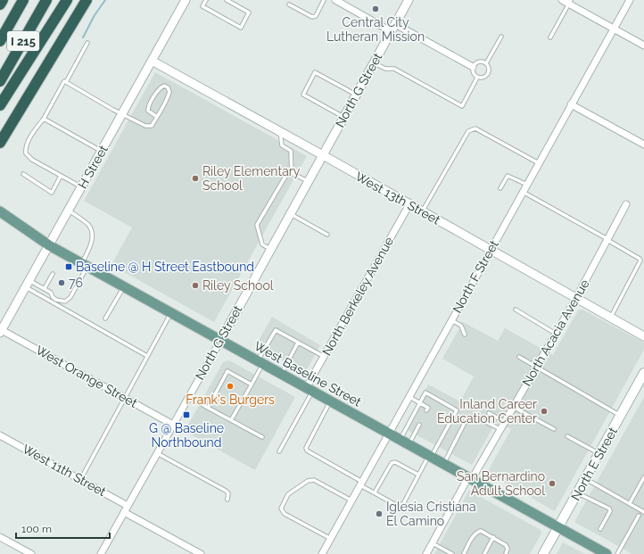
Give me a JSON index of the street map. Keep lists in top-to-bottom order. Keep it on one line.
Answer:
{"streets":{"highway":["I 215"],"main road":["West Baseline Street","North E Street"],"street":["North G Street","H Street","West 13th Street","North F Street","North Berkeley Avenue","North Acacia Avenue","West Orange Street","West 11th Street"]},"crossings":[["North G Street","West 13th Street"],["North G Street","West Baseline Street"],["North G Street","West Orange Street"],["North G Street","West 11th Street"],["H Street","West 13th Street"],["H Street","West Baseline Street"],["H Street","West Orange Street"],["West 13th Street","North F Street"],["West 13th Street","North Berkeley Avenue"],["West 13th Street","North Acacia Avenue"],["North F Street","West Baseline Street"],["North Berkeley Avenue","West Baseline Street"],["North Acacia Avenue","West Baseline Street"],["West Baseline Street","North E Street"]],"places":{"other":["Central City Lutheran Mission","Riley Elementary School","76","Riley School","Frank's Burgers","Inland Career Education Center","San Bernardino Adult School","Iglesia Cristiana El Camino"],"transit":["Baseline @ H Street Eastbound","G @ Baseline Northbound"]},"scale_bar":"100 m"}
